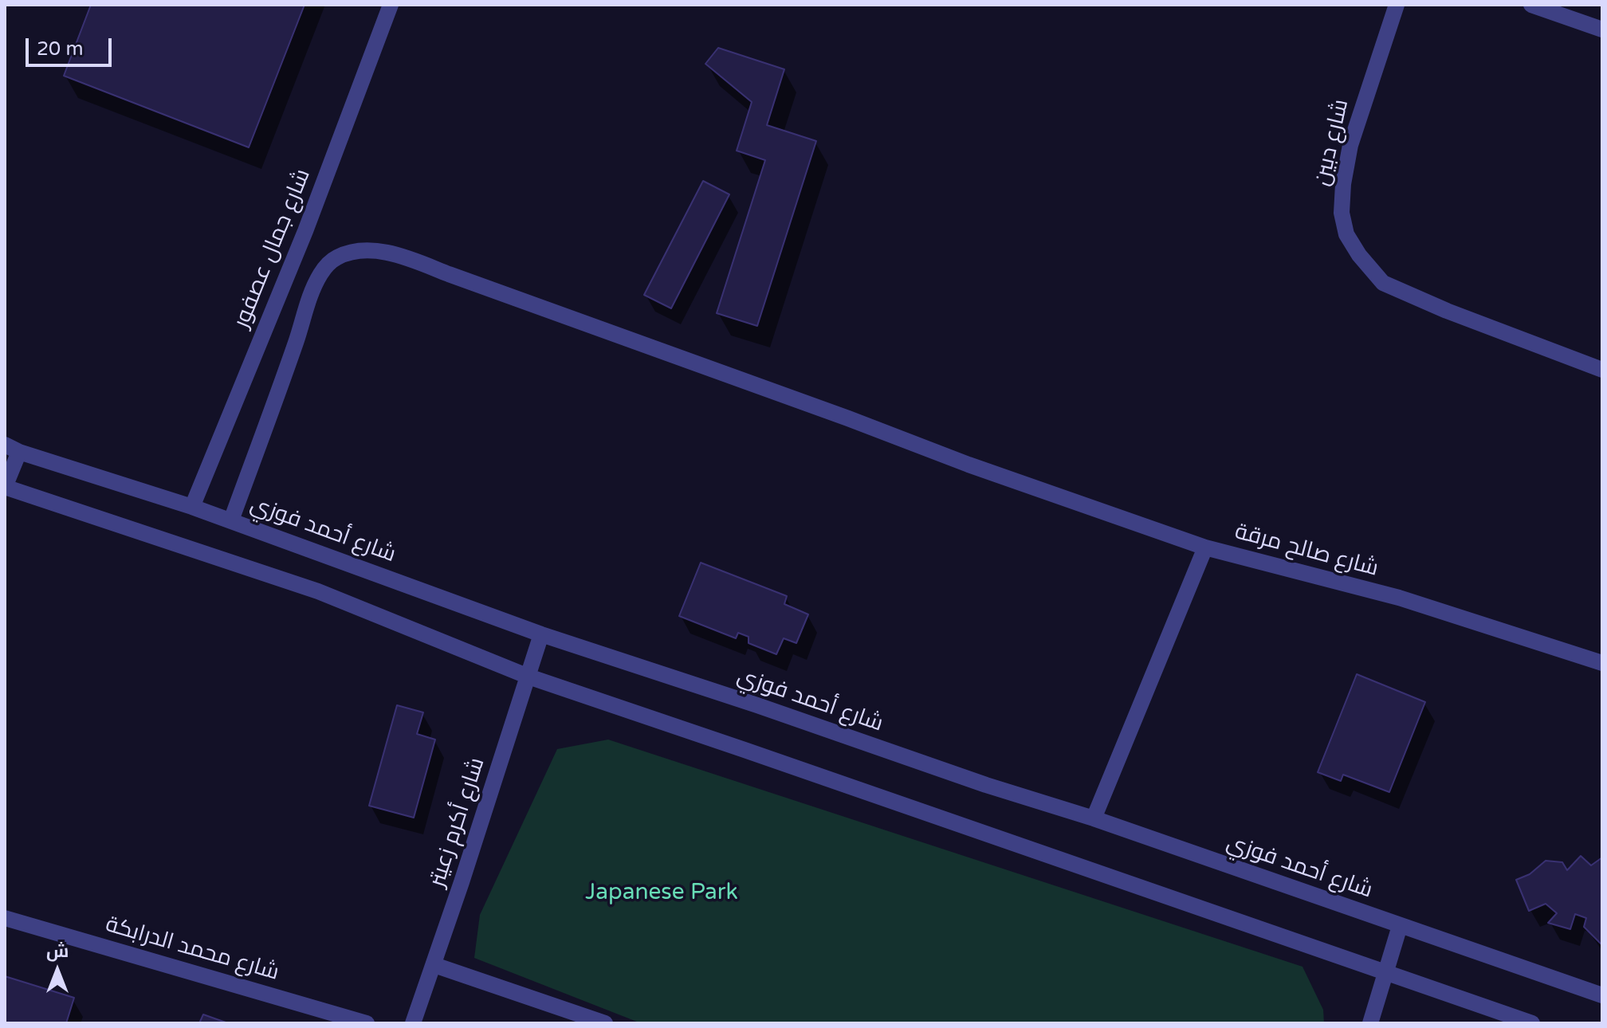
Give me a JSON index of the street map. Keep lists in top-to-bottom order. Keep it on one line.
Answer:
{"streets":{"street":["شارع دبين","شارع جمال عصفور","شارع أحمد فوزي","شارع صالح مرقة","شارع أكرم زعيتر","شارع محمد الدرابكة"]},"crossings":[["شارع جمال عصفور","شارع أحمد فوزي"],["شارع أحمد فوزي","شارع صالح مرقة"],["شارع أحمد فوزي","شارع أكرم زعيتر"]],"parks":["Japanese Park"],"scale_bar":"20 m","north":"top"}
